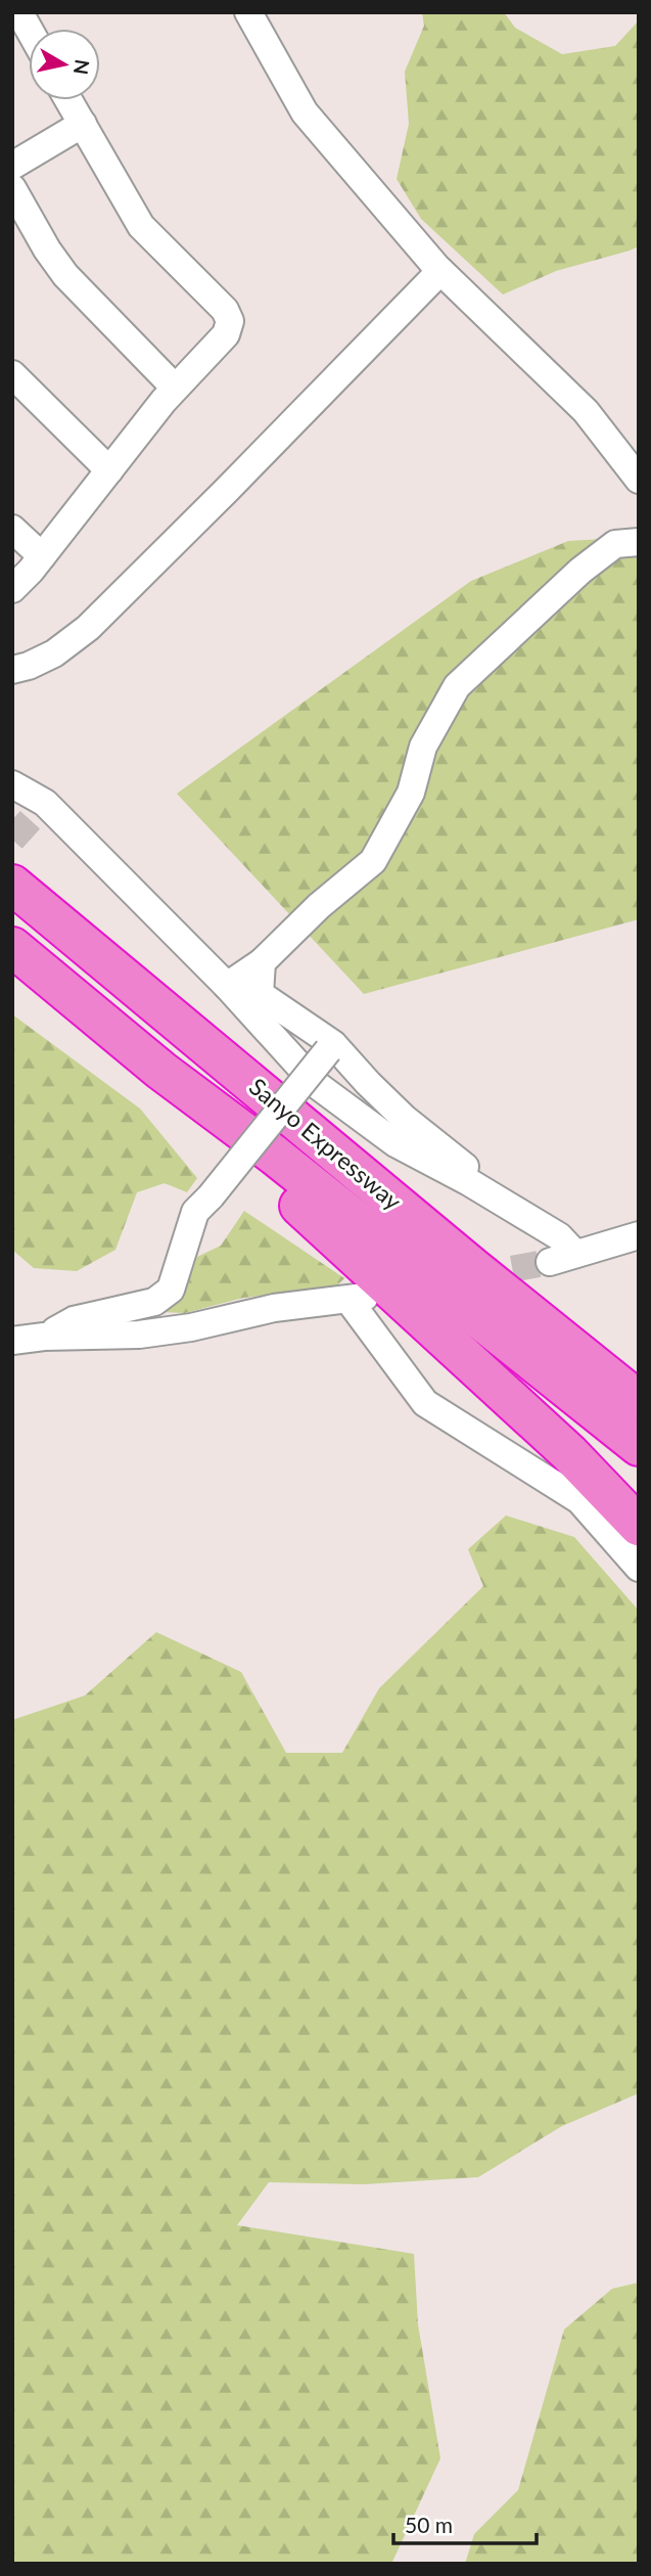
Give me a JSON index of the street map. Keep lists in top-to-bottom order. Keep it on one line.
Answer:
{"streets":{"highway":["Sanyo Expressway"]},"scale_bar":"50 m","north":"right"}
